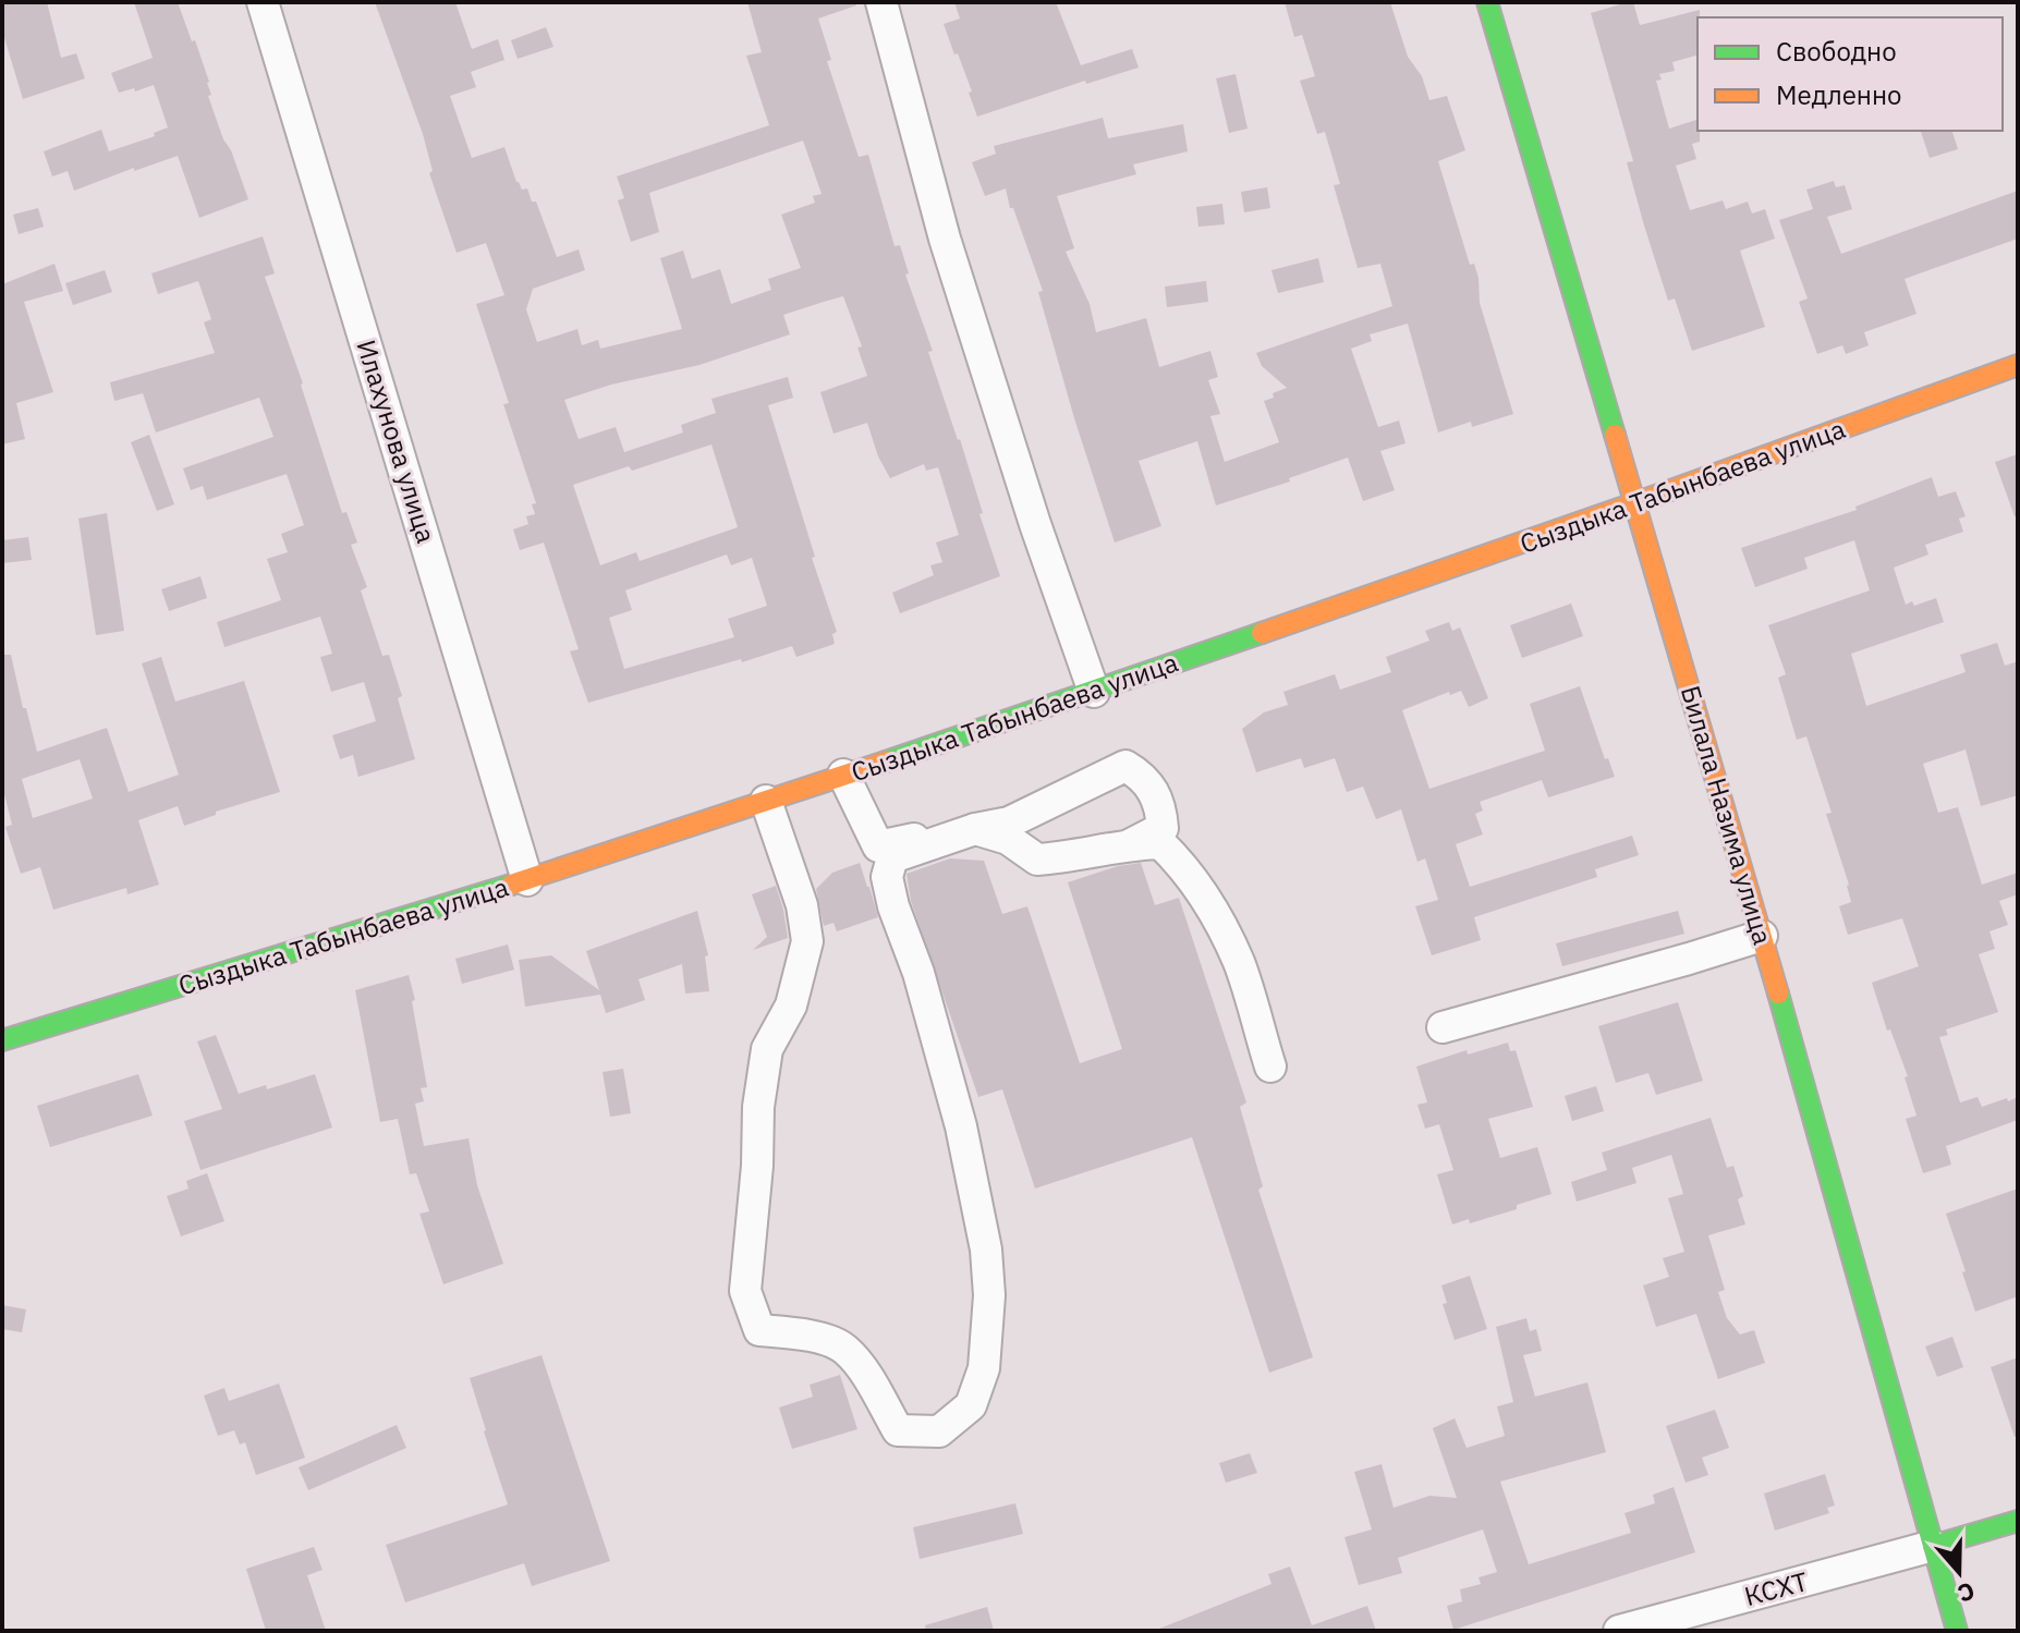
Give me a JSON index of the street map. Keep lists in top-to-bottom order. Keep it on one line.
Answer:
{"streets":{"street":["Илахунова улица","Сыздыка Табынбаева улица","Билала Назима улица","КСХТ"]},"crossings":[["Илахунова улица","Сыздыка Табынбаева улица"],["Сыздыка Табынбаева улица","Билала Назима улица"],["Билала Назима улица","КСХТ"]],"legend":["Свободно","Медленно"],"north":"bottom"}
